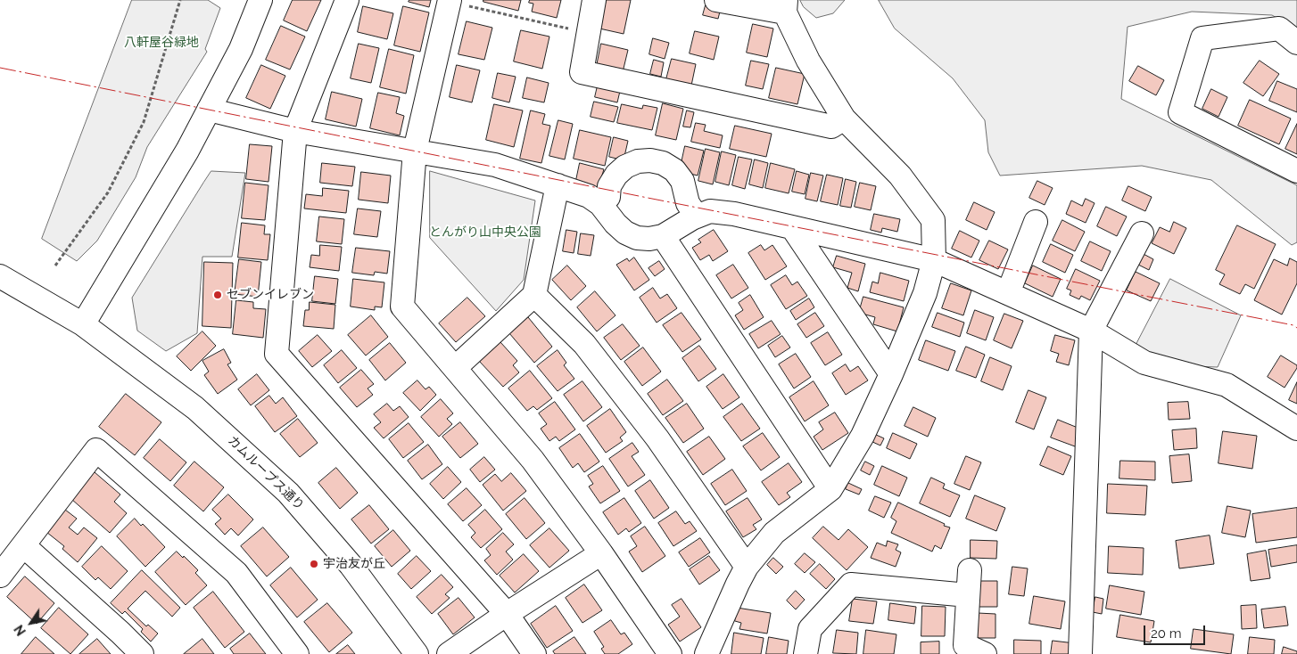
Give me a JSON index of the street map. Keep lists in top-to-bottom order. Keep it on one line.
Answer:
{"streets":{"street":["カムループス通り"]},"parks":["八軒屋谷緑地","とんがり山中央公園"],"places":["セブンイレブン","宇治友が丘"],"scale_bar":"20 m","north":"bottom left"}
